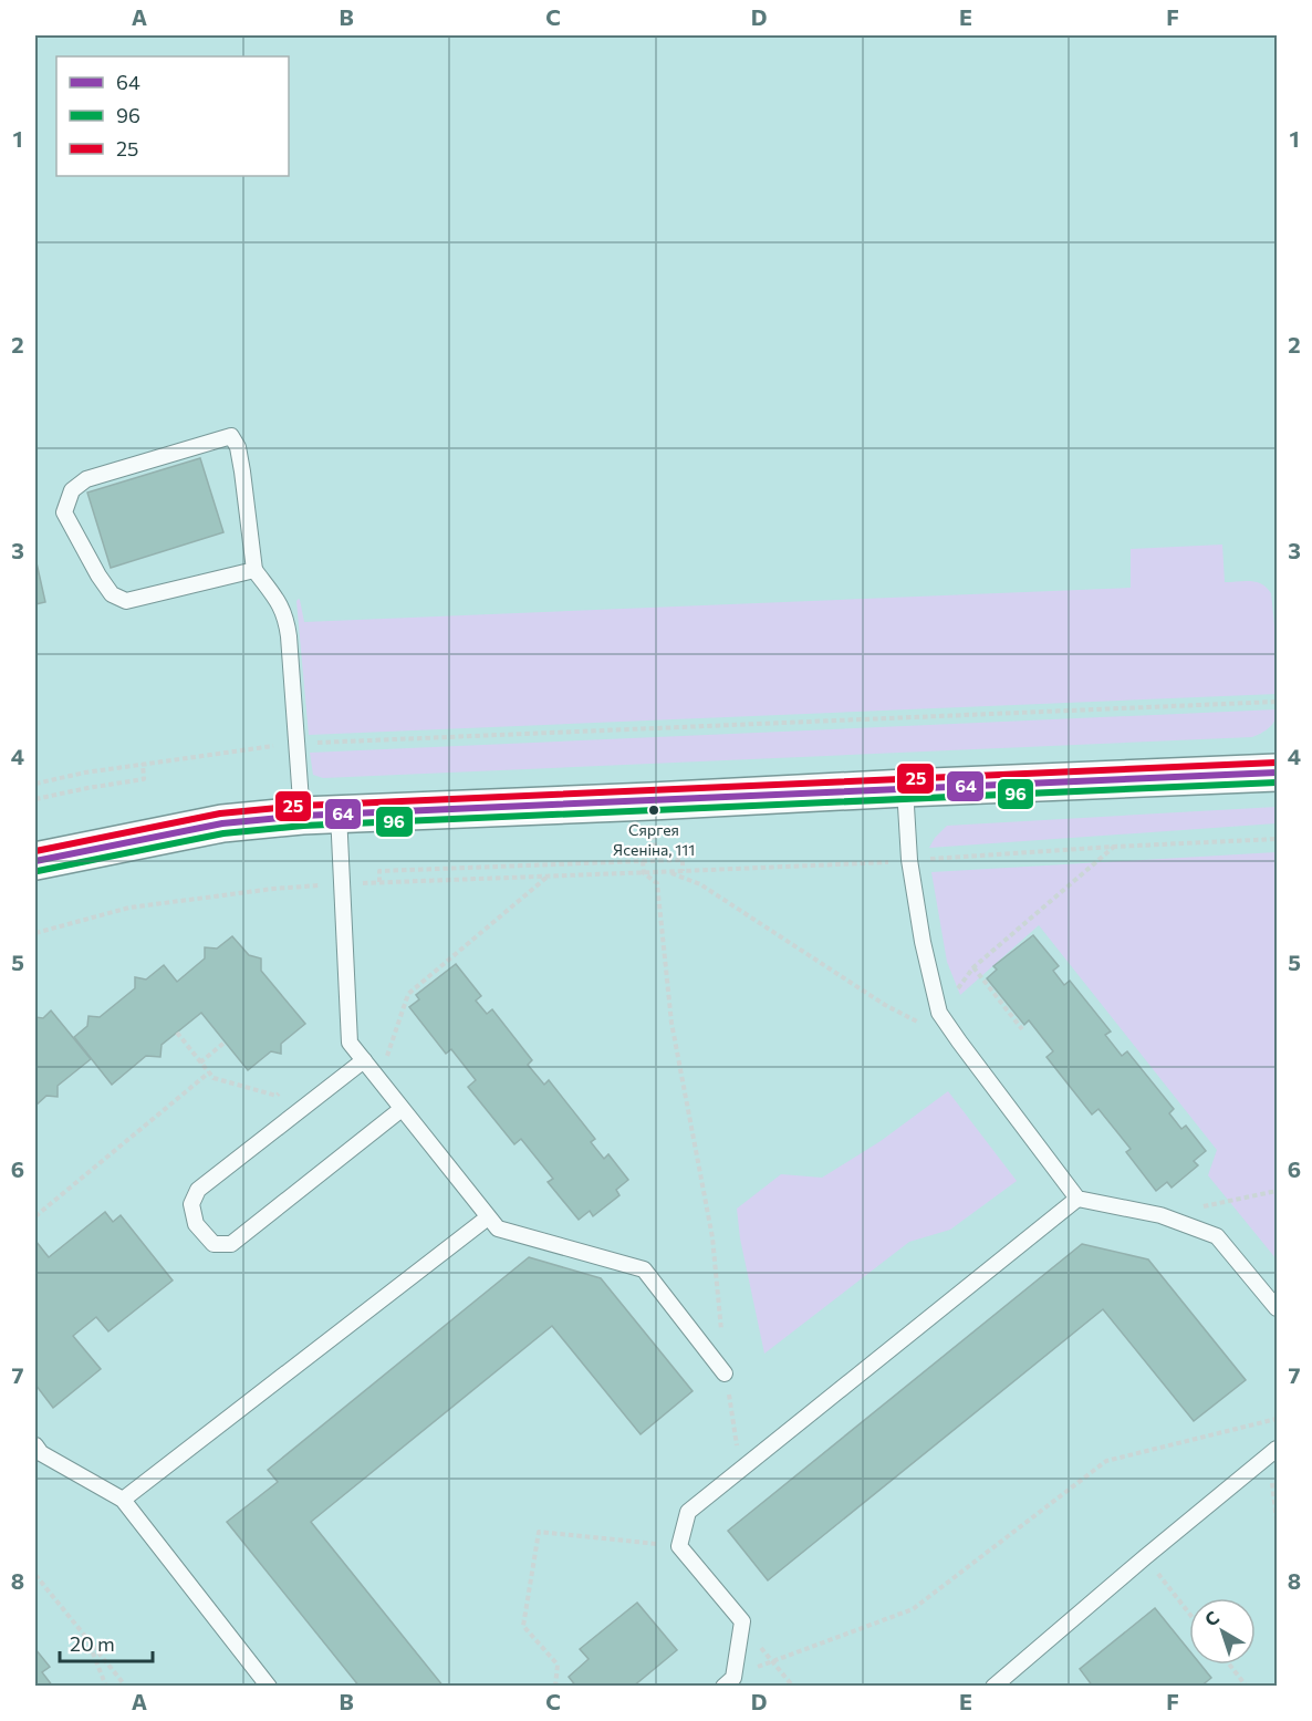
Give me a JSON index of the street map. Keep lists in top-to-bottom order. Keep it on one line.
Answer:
{"places":["Сяргея Ясеніна, 111"],"lines":["transit line 25","transit line 64","transit line 96"],"legend":["64","96","25"],"scale_bar":"20 m","north":"top left","grid":{"columns":["A","B","C","D","E","F"],"rows":["1","2","3","4","5","6","7","8"]}}
